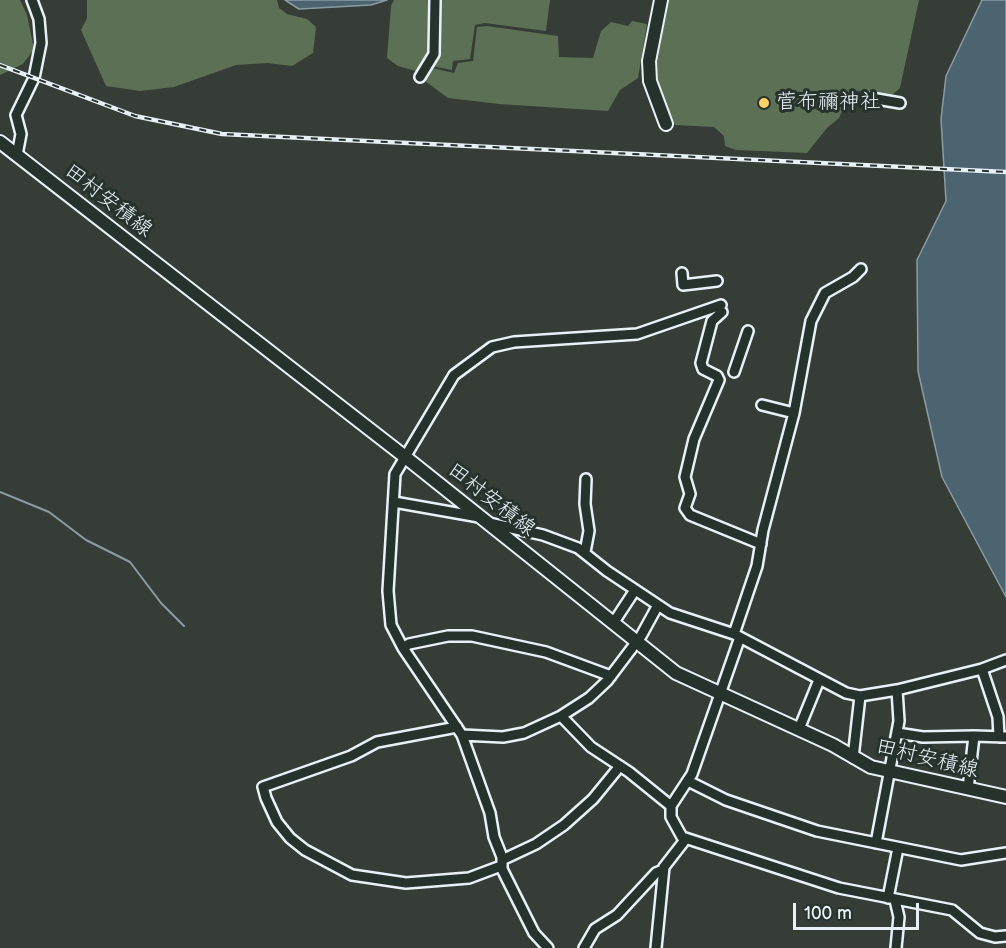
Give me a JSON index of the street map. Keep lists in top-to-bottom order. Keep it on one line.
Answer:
{"streets":{"main road":["田村安積線"]},"places":["菅布禰神社"],"scale_bar":"100 m"}
